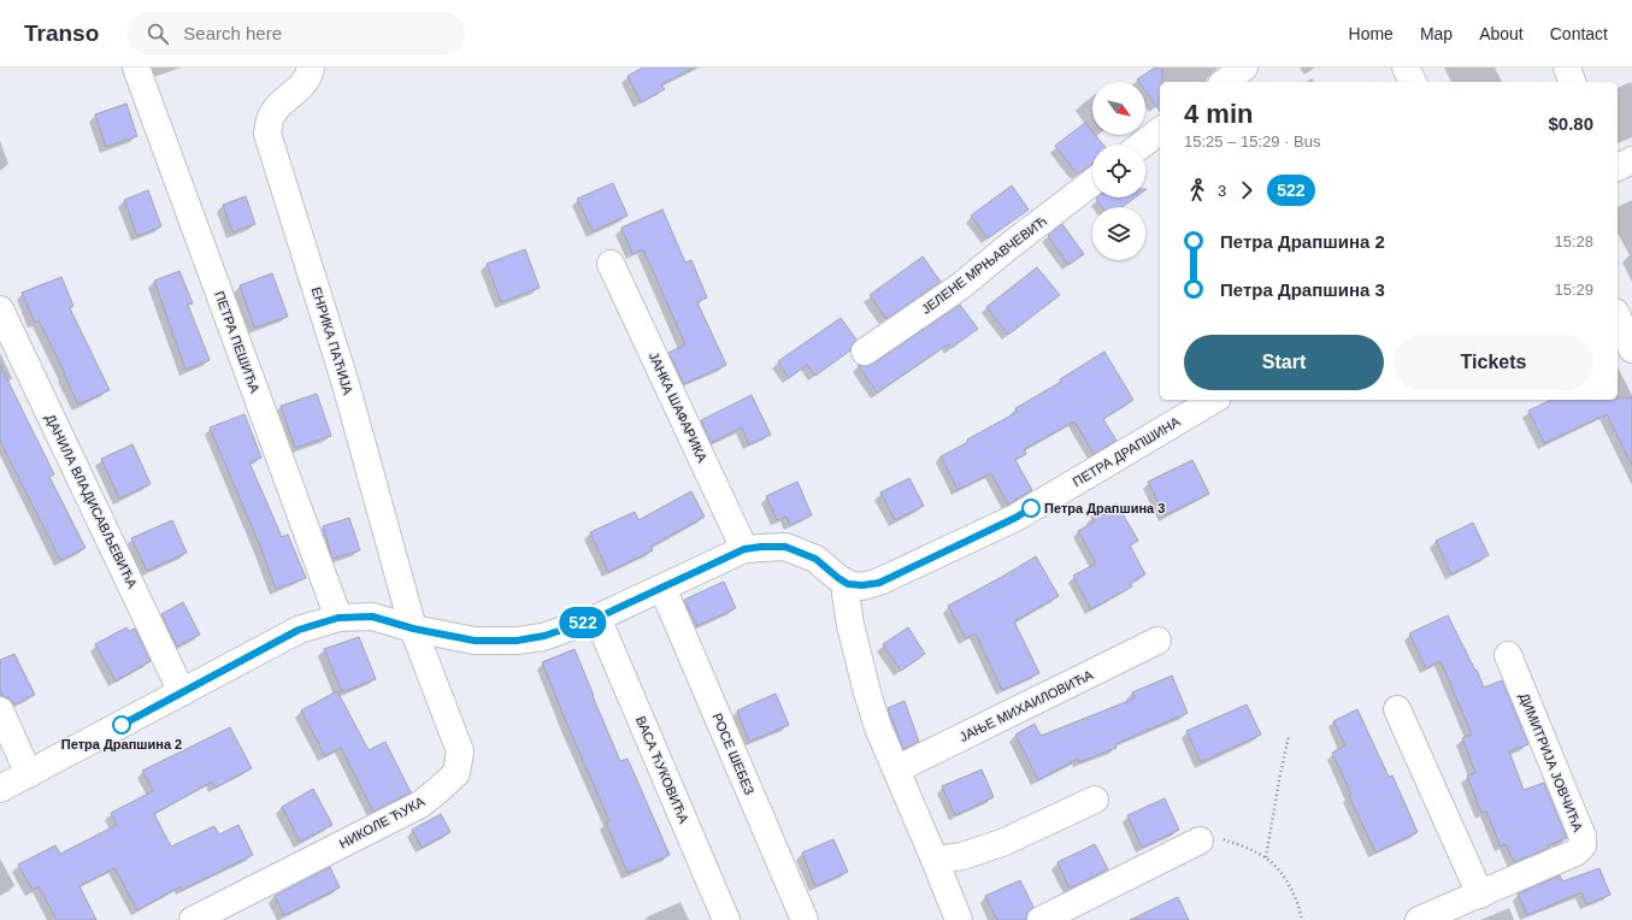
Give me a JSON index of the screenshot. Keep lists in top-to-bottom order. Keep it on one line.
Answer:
{"streets":{"street":["ЈЕЛЕНЕ МРЊАВЧЕВИЋ","ЕНРИКА ПАЋИЈА","ПЕТРА ПЕШИЋА","ЈАНКА ШАФАРИКА","ПЕТРА ДРАПШИНА","ДАНИЛА ВЛАДИСАВЉЕВИЋА","ЈАЊЕ МИХАИЛОВИЋА","РОСЕ ШЕБЕЗ","ДИМИТРИЈА ЈОВЧИЋА","ВАСА ЋУКОВИЋА","НИКОЛЕ ЋУКА"]},"crossings":[["ЕНРИКА ПАЋИЈА","НИКОЛЕ ЋУКА"]],"places":["Петра Драпшина 3","Петра Драпшина 2"],"lines":["bus line 522"],"north":"bottom right","page":{"header":"Transo","search":"Search here","nav":["Home","Map","About","Contact"],"on_map":"522","heading":["4 min","15:25 – 15:29 · Bus","$0.80"],"legs":["3","522"],"list":[{"name":"Петра Драпшина 2","value":"15:28"},{"name":"Петра Драпшина 3","value":"15:29"}],"buttons":["Start","Tickets"]}}
